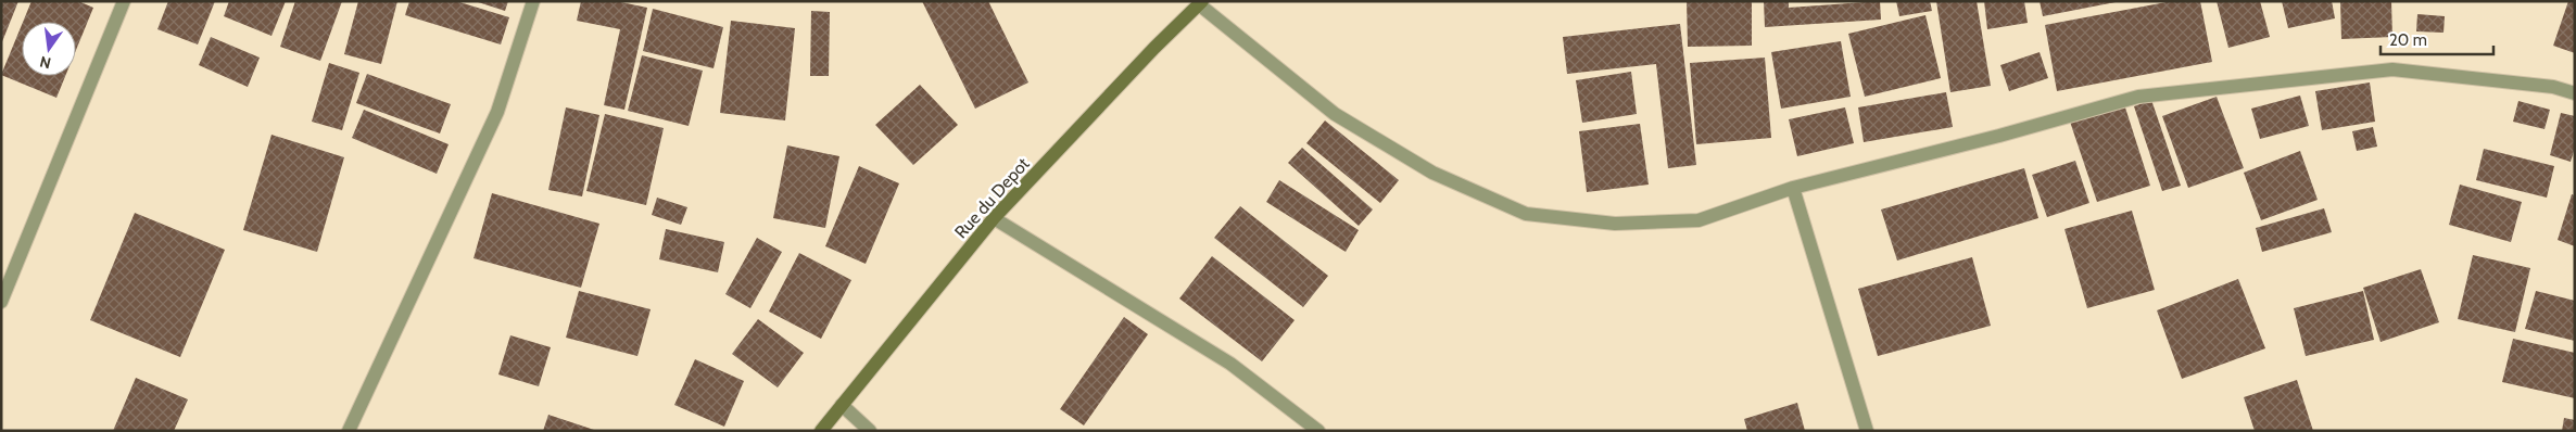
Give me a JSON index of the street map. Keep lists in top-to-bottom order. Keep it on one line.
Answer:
{"streets":{"street":["Rue du Depot"]},"scale_bar":"20 m","north":"bottom"}
